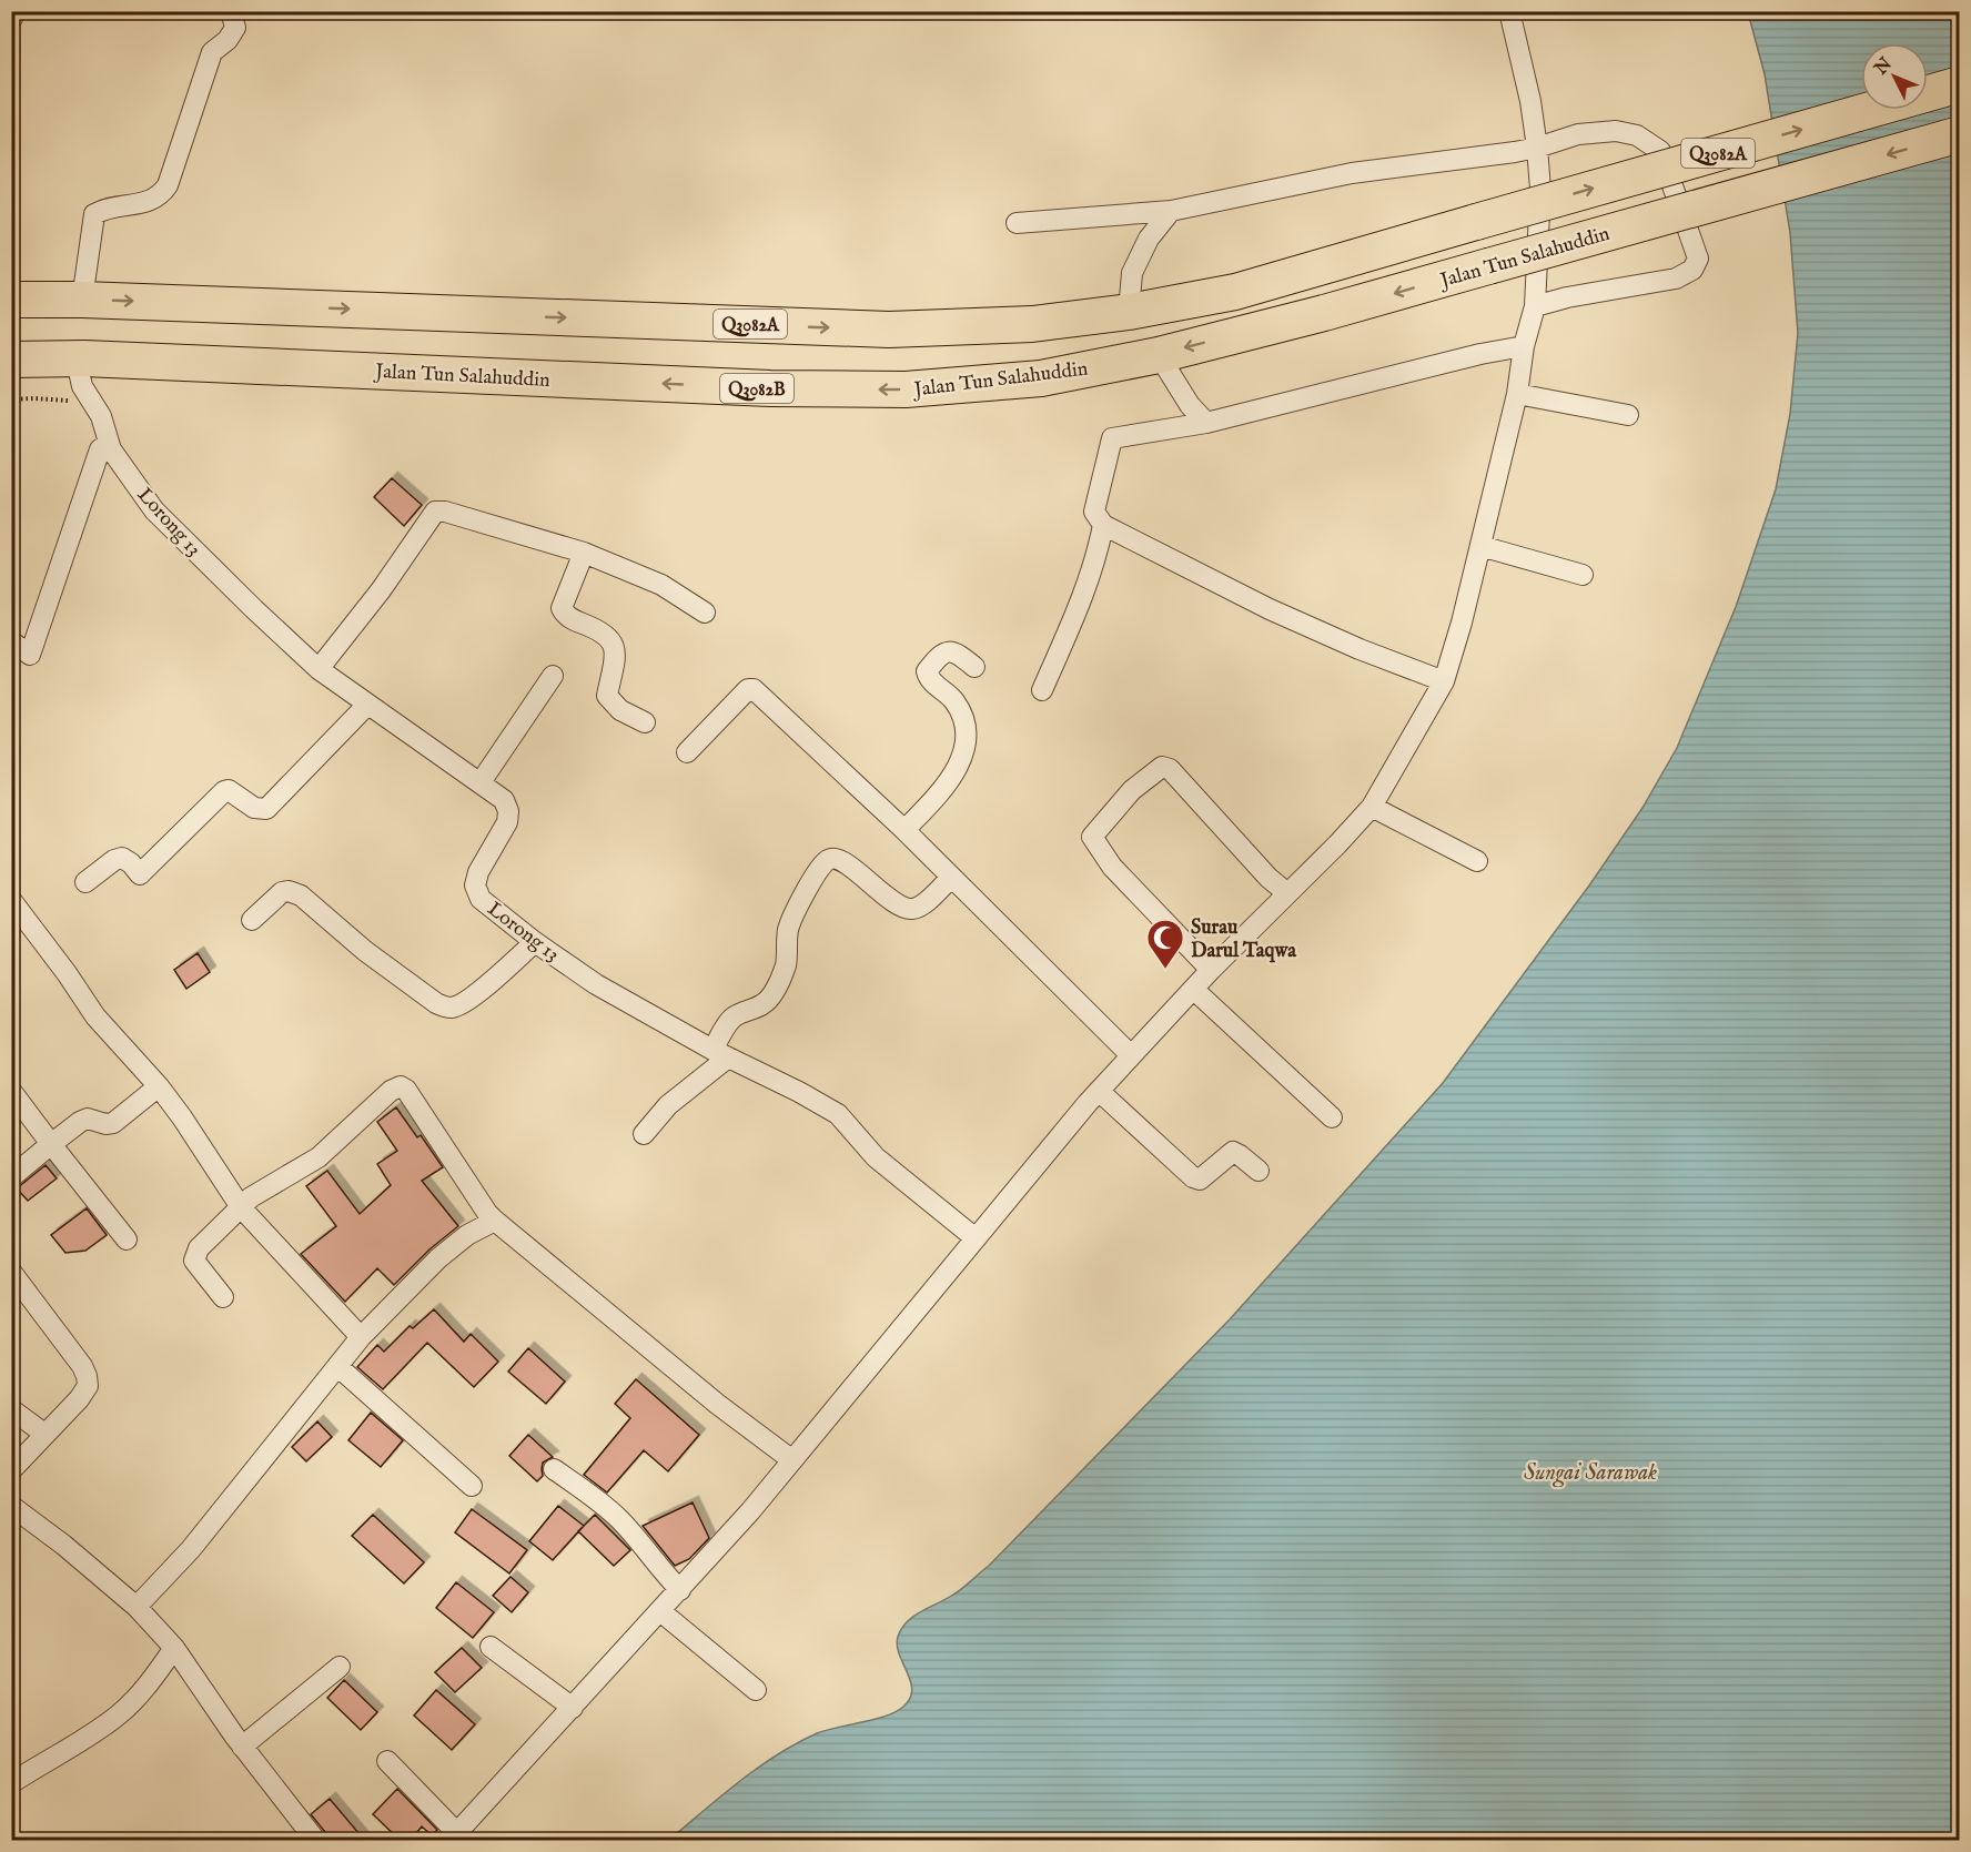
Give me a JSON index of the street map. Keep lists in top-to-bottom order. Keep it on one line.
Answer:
{"streets":{"highway":["Q3082A","Jalan Tun Salahuddin","Q3082B"],"street":["Lorong 13"]},"crossings":[["Jalan Tun Salahuddin","Lorong 13"]],"water":["Sungai Sarawak"],"places":{"mosque":["Surau Darul Taqwa"]},"north":"top left"}
